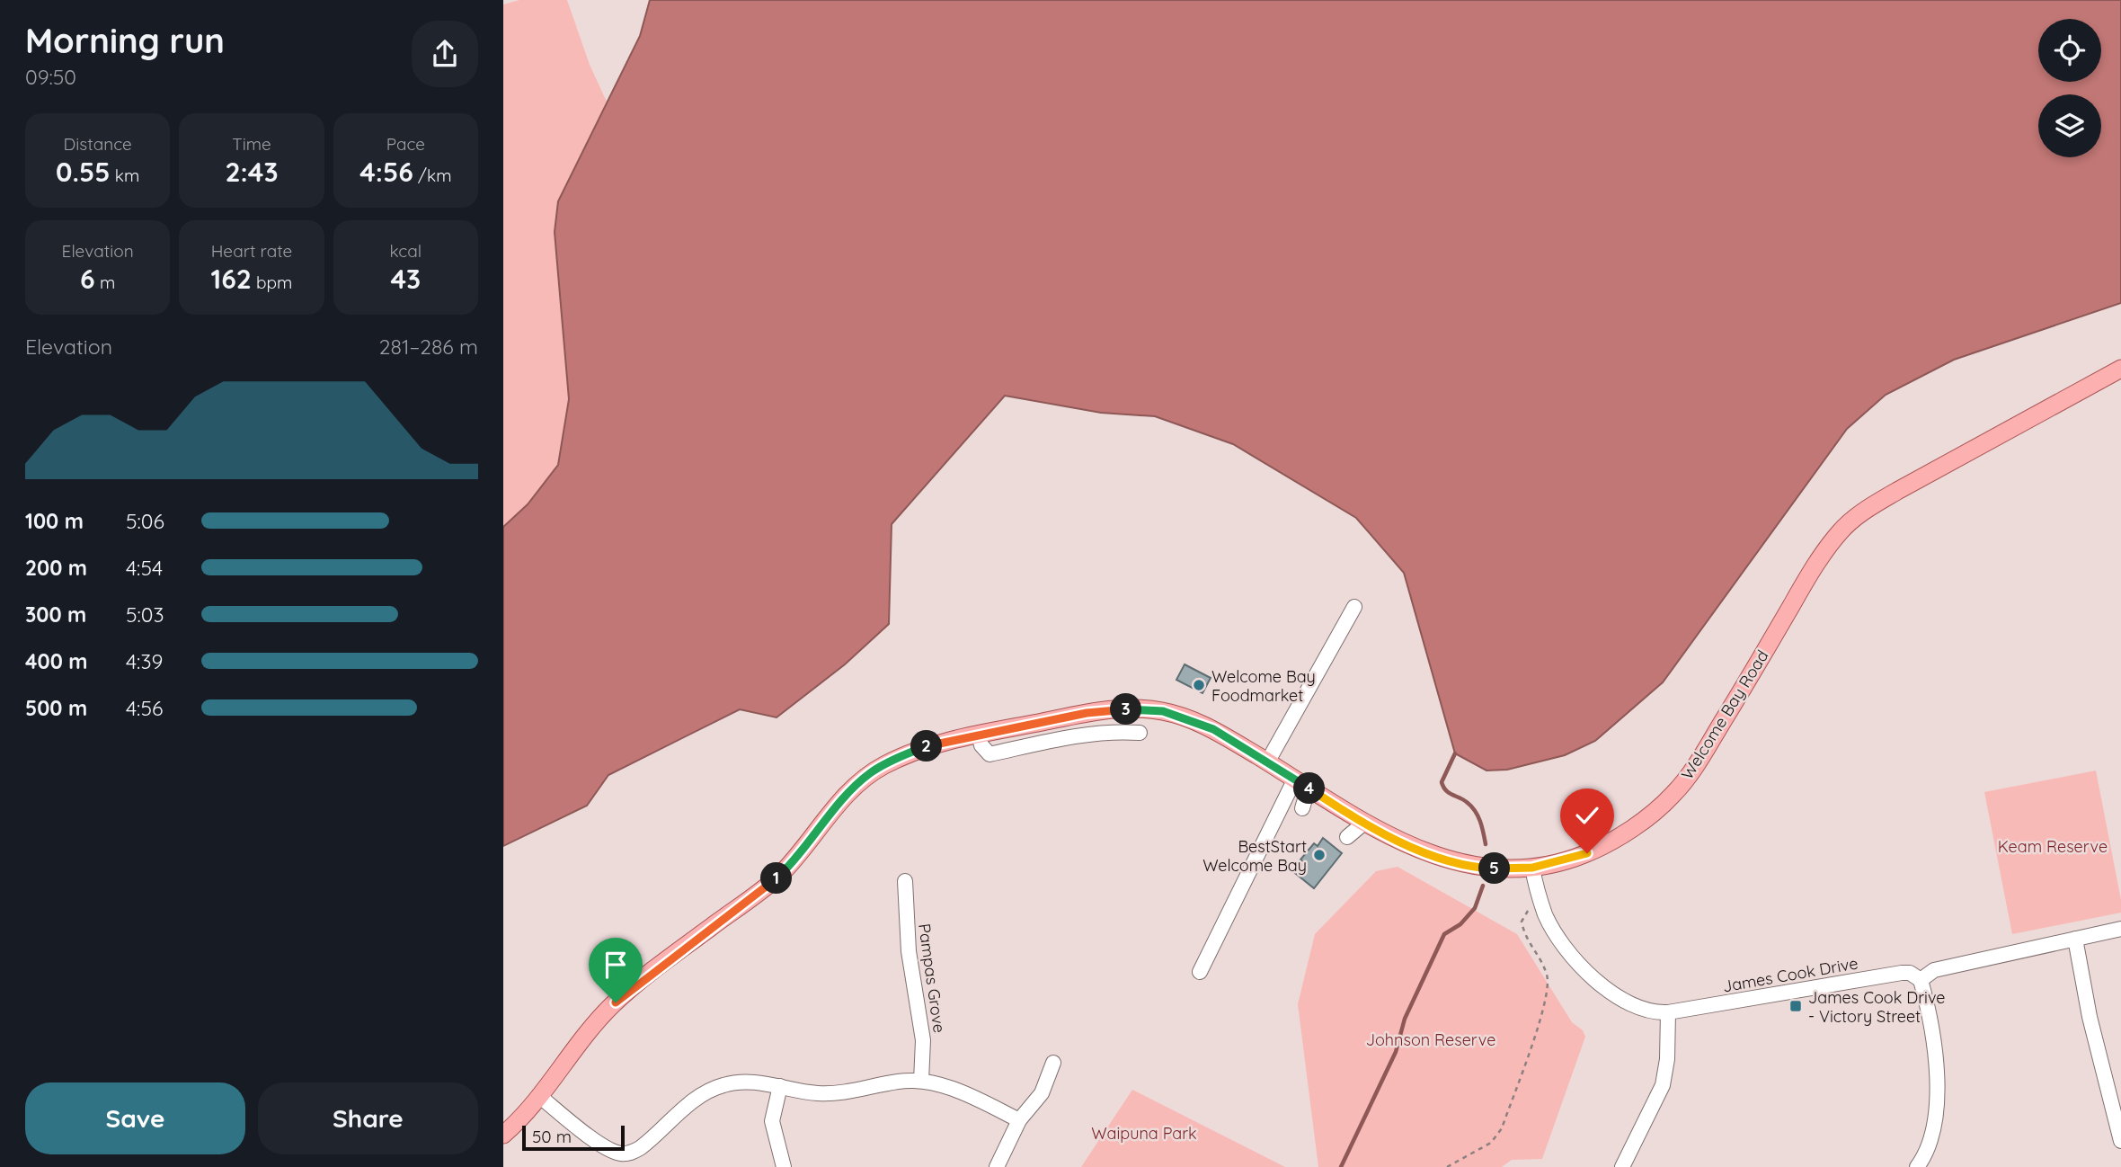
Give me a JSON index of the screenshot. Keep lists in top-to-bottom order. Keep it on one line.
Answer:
{"streets":{"main road":["Welcome Bay Road"],"street":["James Cook Drive","Pampas Grove"]},"crossings":[["Welcome Bay Road","James Cook Drive"]],"parks":["Keam Reserve","Johnson Reserve","Waipuna Park"],"places":{"other":["Welcome Bay Foodmarket","BestStart Welcome Bay"],"transit":["James Cook Drive - Victory Street"]},"scale_bar":"50 m","page":{"heading":["Morning run","09:50"],"stats":[["Distance","0.55 km"],["Time","2:43"],["Pace","4:56 /km"],["Elevation","6 m"],["Heart rate","162 bpm"],["kcal","43"]],"chart":["Elevation","281–286 m"],"list":[{"name":"100 m","note":"5:06"},{"name":"200 m","note":"4:54"},{"name":"300 m","note":"5:03"},{"name":"400 m","note":"4:39"},{"name":"500 m","note":"4:56"}],"pins":["3","2","4","5","1"],"buttons":["Save","Share"],"scale":"50 m"}}
